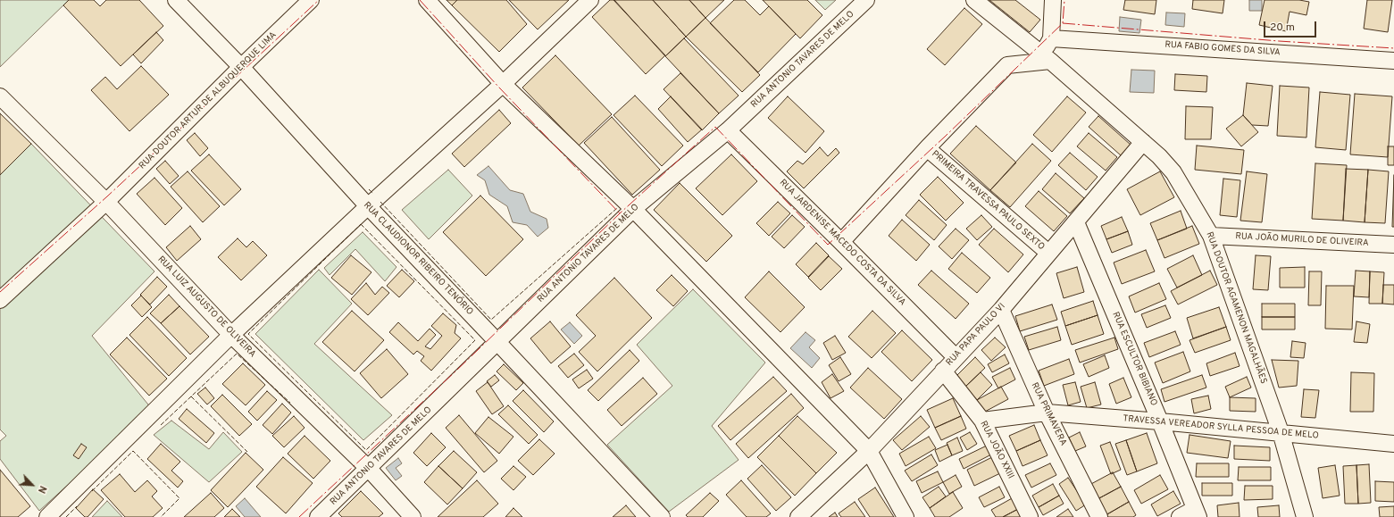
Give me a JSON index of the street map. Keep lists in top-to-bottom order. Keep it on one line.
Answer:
{"streets":{"street":["RUA FABIO GOMES DA SILVA","RUA ANTONIO TAVARES DE MELO","RUA DOUTOR ARTUR DE ALBUQUERQUE LIMA","PRIMEIRA TRAVESSA PAULO SEXTO","RUA JOÃO MURILO DE OLIVEIRA","RUA JARDENISE MACEDO COSTA DA SILVA","RUA CLAUDIONOR RIBEIRO TENÓRIO","RUA LUIZ AUGUSTO DE OLIVEIRA","RUA DOUTOR AGAMENON MAGALHÃES","RUA PAPA PAULO VI","RUA ESCULTOR BIBIANO","RUA PRIMAVERA","TRAVESSA VEREADOR SYLLA PESSOA DE MELO","RUA JOÃO XXIII"]},"crossings":[["RUA ANTONIO TAVARES DE MELO","RUA JARDENISE MACEDO COSTA DA SILVA"],["RUA ANTONIO TAVARES DE MELO","RUA CLAUDIONOR RIBEIRO TENÓRIO"],["RUA ANTONIO TAVARES DE MELO","RUA LUIZ AUGUSTO DE OLIVEIRA"],["RUA DOUTOR ARTUR DE ALBUQUERQUE LIMA","RUA CLAUDIONOR RIBEIRO TENÓRIO"],["RUA DOUTOR ARTUR DE ALBUQUERQUE LIMA","RUA LUIZ AUGUSTO DE OLIVEIRA"],["PRIMEIRA TRAVESSA PAULO SEXTO","RUA PAPA PAULO VI"],["RUA JOÃO MURILO DE OLIVEIRA","RUA DOUTOR AGAMENON MAGALHÃES"],["RUA JARDENISE MACEDO COSTA DA SILVA","RUA PAPA PAULO VI"],["RUA DOUTOR AGAMENON MAGALHÃES","RUA PAPA PAULO VI"],["RUA DOUTOR AGAMENON MAGALHÃES","TRAVESSA VEREADOR SYLLA PESSOA DE MELO"],["RUA PAPA PAULO VI","RUA ESCULTOR BIBIANO"],["RUA PAPA PAULO VI","RUA PRIMAVERA"],["RUA PAPA PAULO VI","RUA JOÃO XXIII"],["RUA ESCULTOR BIBIANO","TRAVESSA VEREADOR SYLLA PESSOA DE MELO"],["RUA PRIMAVERA","TRAVESSA VEREADOR SYLLA PESSOA DE MELO"],["TRAVESSA VEREADOR SYLLA PESSOA DE MELO","RUA JOÃO XXIII"]],"scale_bar":"20 m","north":"bottom right"}
